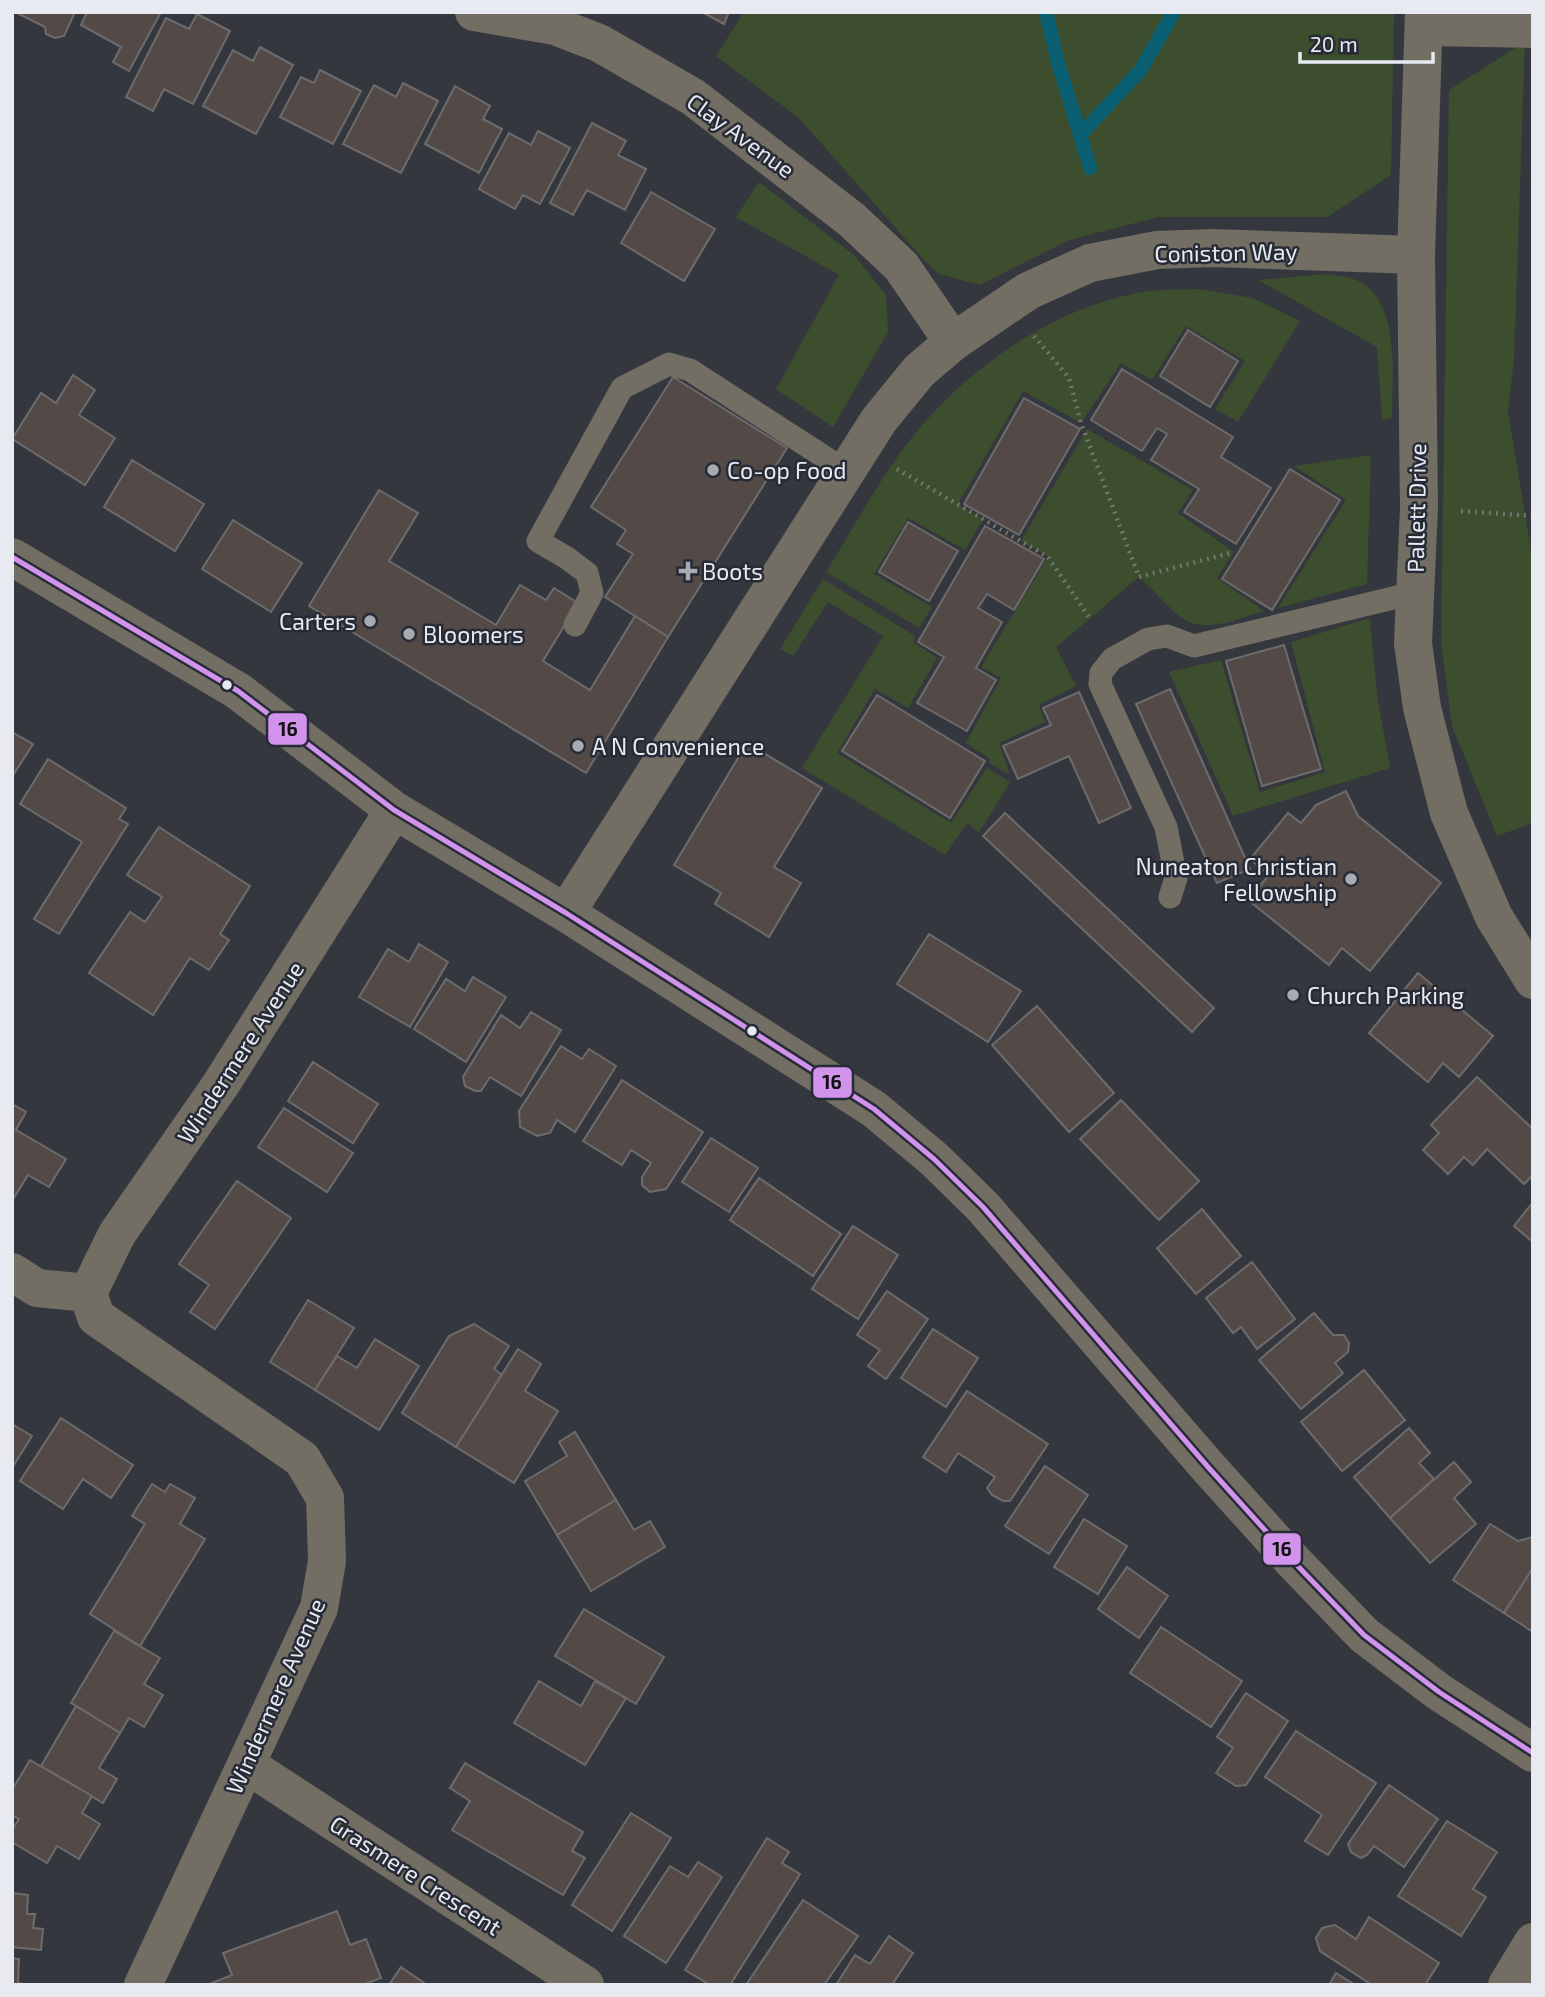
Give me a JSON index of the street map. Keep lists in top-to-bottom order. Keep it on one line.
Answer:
{"streets":{"street":["Clay Avenue","Coniston Way","Pallett Drive","Windermere Avenue","Grasmere Crescent"]},"crossings":[["Clay Avenue","Coniston Way"],["Coniston Way","Pallett Drive"],["Windermere Avenue","Grasmere Crescent"]],"places":{"other":["Co-op Food","Carters","Bloomers","A N Convenience","Nuneaton Christian Fellowship","Church Parking"],"health":["Boots"]},"lines":["transit line 16"],"scale_bar":"20 m"}
